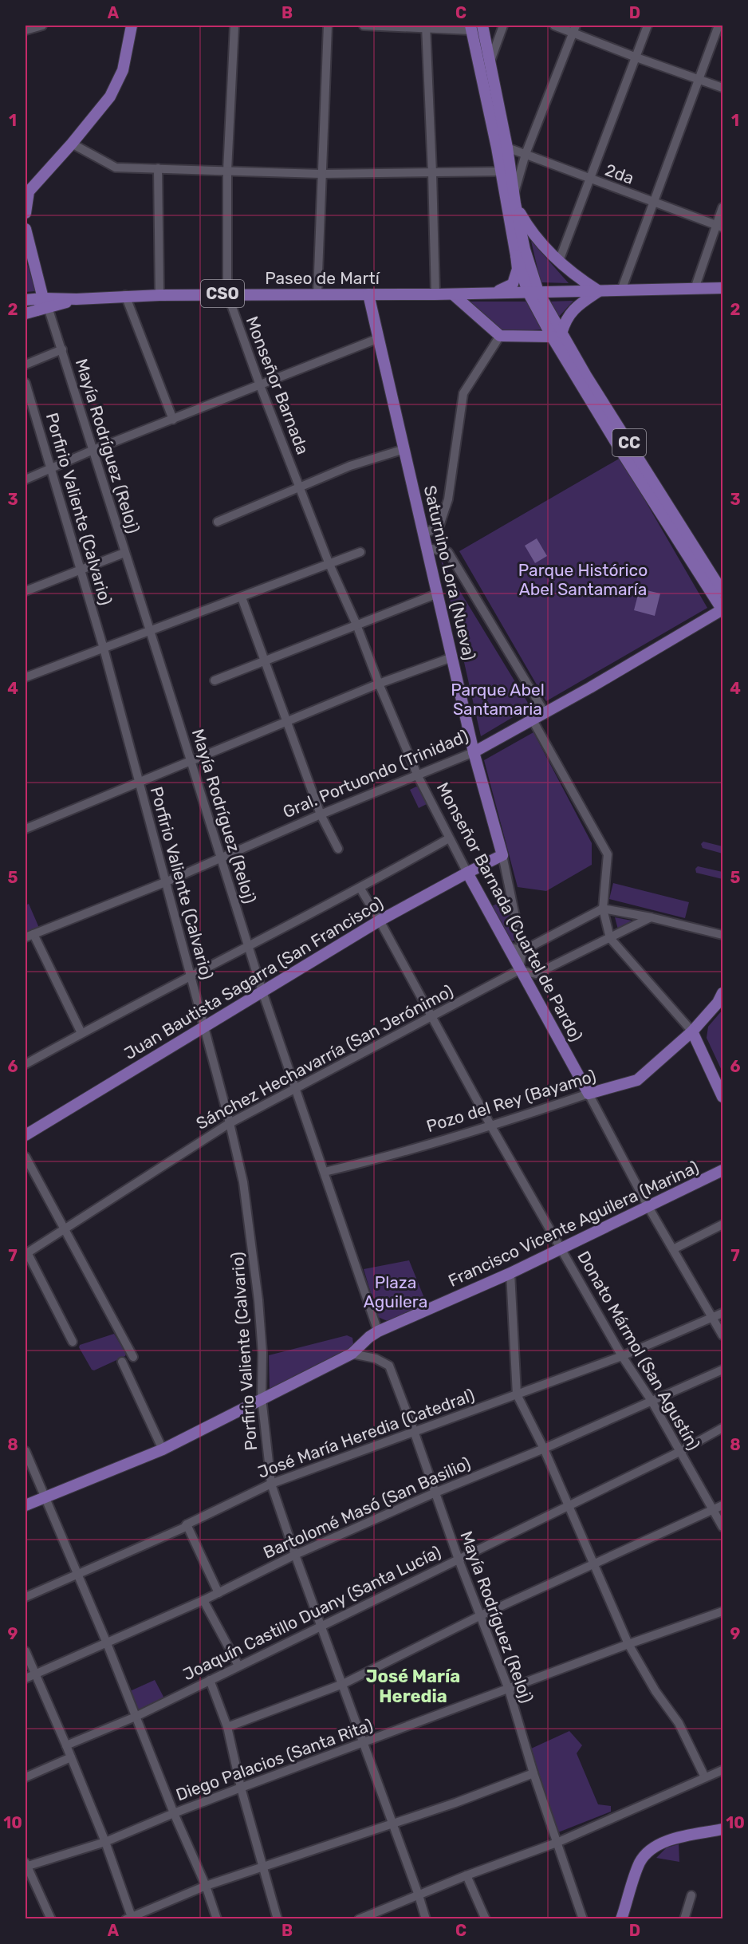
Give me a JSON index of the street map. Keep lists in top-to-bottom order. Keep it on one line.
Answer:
{"streets":{"main road":["Paseo de Martí","CSO","CC","Saturnino Lora (Nueva)","Gral. Portuondo (Trinidad)","Monseñor Barnada (Cuartel de Pardo)","Juan Bautista Sagarra (San Francisco)","Pozo del Rey (Bayamo)","Francisco Vicente Aguilera (Marina)"],"street":["2da","Monseñor Barnada","Mayía Rodríguez (Reloj)","Porfirio Valiente (Calvario)","Sánchez Hechavarría (San Jerónimo)","Donato Mármol (San Agustín)","José María Heredia (Catedral)","Bartolomé Masó (San Basilio)","Joaquín Castillo Duany (Santa Lucía)","Diego Palacios (Santa Rita)"]},"crossings":[["2da","CC"],["Paseo de Martí","Monseñor Barnada"],["Paseo de Martí","CC"],["Paseo de Martí","Mayía Rodríguez (Reloj)"],["Paseo de Martí","Saturnino Lora (Nueva)"],["Monseñor Barnada","Monseñor Barnada (Cuartel de Pardo)"],["CC","Gral. Portuondo (Trinidad)"],["Mayía Rodríguez (Reloj)","Gral. Portuondo (Trinidad)"],["Mayía Rodríguez (Reloj)","Juan Bautista Sagarra (San Francisco)"],["Mayía Rodríguez (Reloj)","Sánchez Hechavarría (San Jerónimo)"],["Mayía Rodríguez (Reloj)","Pozo del Rey (Bayamo)"],["Mayía Rodríguez (Reloj)","Francisco Vicente Aguilera (Marina)"],["Mayía Rodríguez (Reloj)","José María Heredia (Catedral)"],["Mayía Rodríguez (Reloj)","Bartolomé Masó (San Basilio)"],["Mayía Rodríguez (Reloj)","Joaquín Castillo Duany (Santa Lucía)"],["Mayía Rodríguez (Reloj)","Diego Palacios (Santa Rita)"],["Porfirio Valiente (Calvario)","Gral. Portuondo (Trinidad)"],["Porfirio Valiente (Calvario)","Juan Bautista Sagarra (San Francisco)"],["Porfirio Valiente (Calvario)","Sánchez Hechavarría (San Jerónimo)"],["Porfirio Valiente (Calvario)","Francisco Vicente Aguilera (Marina)"],["Porfirio Valiente (Calvario)","José María Heredia (Catedral)"],["Porfirio Valiente (Calvario)","Bartolomé Masó (San Basilio)"],["Porfirio Valiente (Calvario)","Joaquín Castillo Duany (Santa Lucía)"],["Porfirio Valiente (Calvario)","Diego Palacios (Santa Rita)"],["Saturnino Lora (Nueva)","Gral. Portuondo (Trinidad)"],["Saturnino Lora (Nueva)","Monseñor Barnada (Cuartel de Pardo)"],["Saturnino Lora (Nueva)","Juan Bautista Sagarra (San Francisco)"],["Saturnino Lora (Nueva)","Sánchez Hechavarría (San Jerónimo)"],["Gral. Portuondo (Trinidad)","Monseñor Barnada (Cuartel de Pardo)"],["Monseñor Barnada (Cuartel de Pardo)","Juan Bautista Sagarra (San Francisco)"],["Monseñor Barnada (Cuartel de Pardo)","Sánchez Hechavarría (San Jerónimo)"],["Monseñor Barnada (Cuartel de Pardo)","Pozo del Rey (Bayamo)"],["Monseñor Barnada (Cuartel de Pardo)","Francisco Vicente Aguilera (Marina)"],["Monseñor Barnada (Cuartel de Pardo)","José María Heredia (Catedral)"],["Juan Bautista Sagarra (San Francisco)","Donato Mármol (San Agustín)"],["Sánchez Hechavarría (San Jerónimo)","Donato Mármol (San Agustín)"],["Pozo del Rey (Bayamo)","Donato Mármol (San Agustín)"],["Francisco Vicente Aguilera (Marina)","Donato Mármol (San Agustín)"],["Donato Mármol (San Agustín)","José María Heredia (Catedral)"],["Donato Mármol (San Agustín)","Bartolomé Masó (San Basilio)"],["Donato Mármol (San Agustín)","Joaquín Castillo Duany (Santa Lucía)"]],"districts":["José María Heredia"],"parks":["Parque Histórico Abel Santamaría","Parque Abel Santamaria","Plaza Aguilera"],"grid":{"columns":["A","B","C","D"],"rows":["1","2","3","4","5","6","7","8","9","10"]}}
